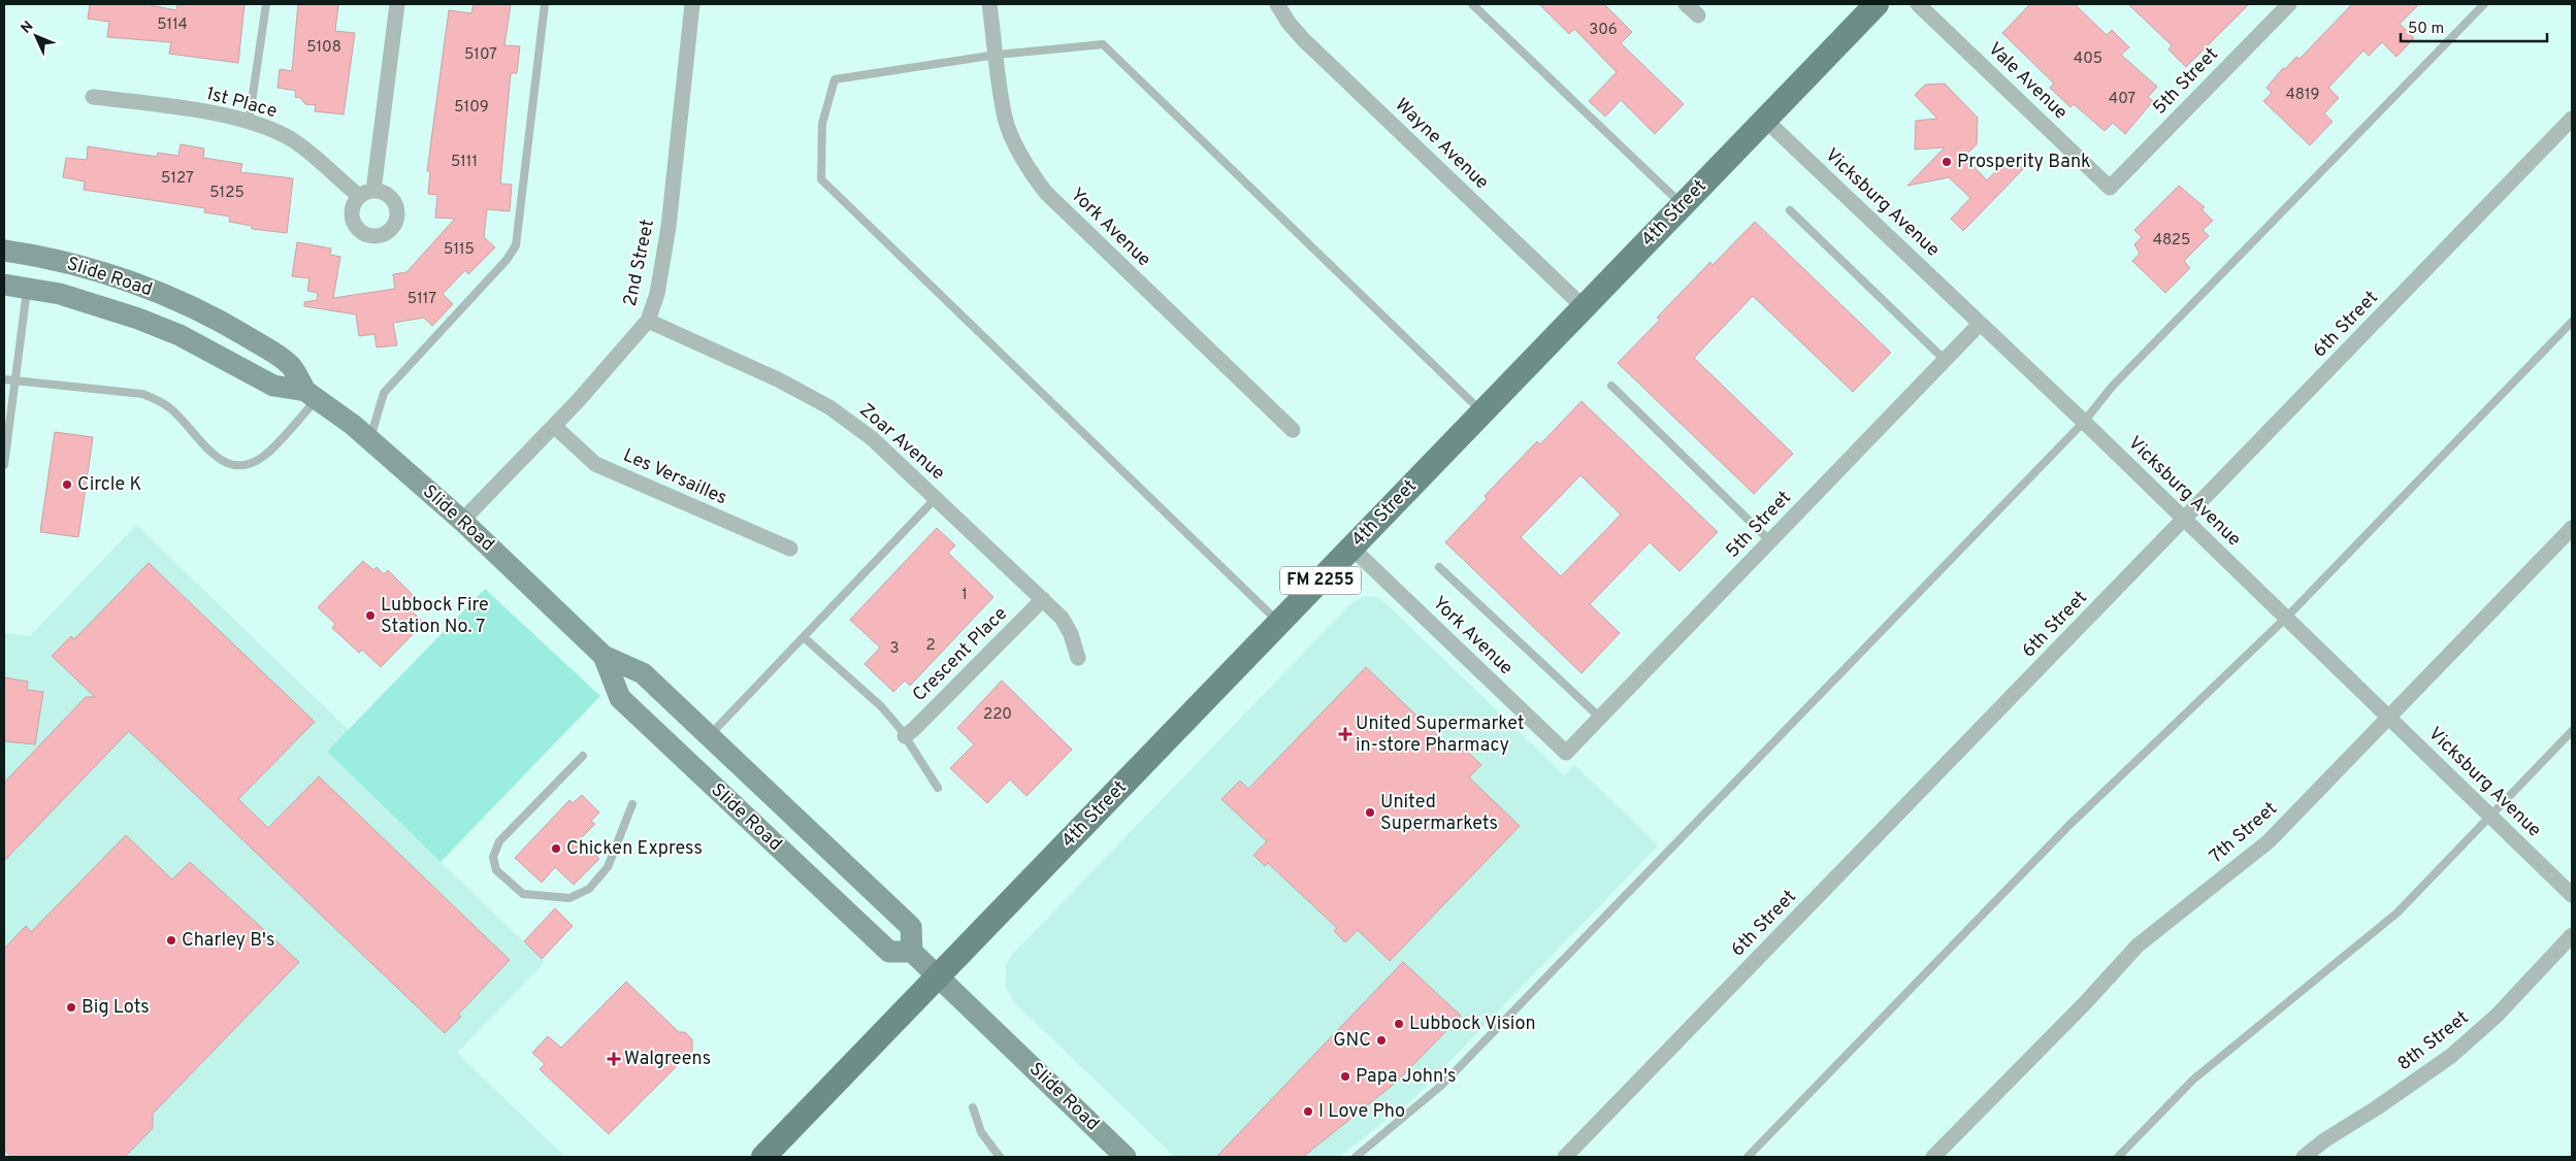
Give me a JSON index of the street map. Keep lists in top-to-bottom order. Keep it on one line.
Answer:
{"streets":{"main road":["4th Street","Slide Road","FM 2255"],"street":["Vale Avenue","5th Street","1st Place","Wayne Avenue","Vicksburg Avenue","York Avenue","2nd Street","6th Street","Zoar Avenue","Les Versailles","Crescent Place","7th Street","8th Street"]},"crossings":[["Vale Avenue","5th Street"],["5th Street","Vicksburg Avenue"],["5th Street","York Avenue"],["Wayne Avenue","4th Street"],["Vicksburg Avenue","4th Street"],["Vicksburg Avenue","6th Street"],["Vicksburg Avenue","7th Street"],["4th Street","York Avenue"],["4th Street","Slide Road"],["2nd Street","Slide Road"],["2nd Street","Zoar Avenue"],["2nd Street","Les Versailles"],["Zoar Avenue","Crescent Place"]],"places":{"other":["Prosperity Bank","Circle K","Lubbock Fire Station No. 7","United Supermarkets","Chicken Express","Charley B's","Big Lots","Lubbock Vision","GNC","Papa John's","I Love Pho"],"health":["United Supermarket in-store Pharmacy","Walgreens"]},"house_numbers":["5114","306","5108","5107","405","4819","407","5109","5111","5127","5125","4825","5115","5117","1","2","3","220"],"scale_bar":"50 m","north":"top left"}
